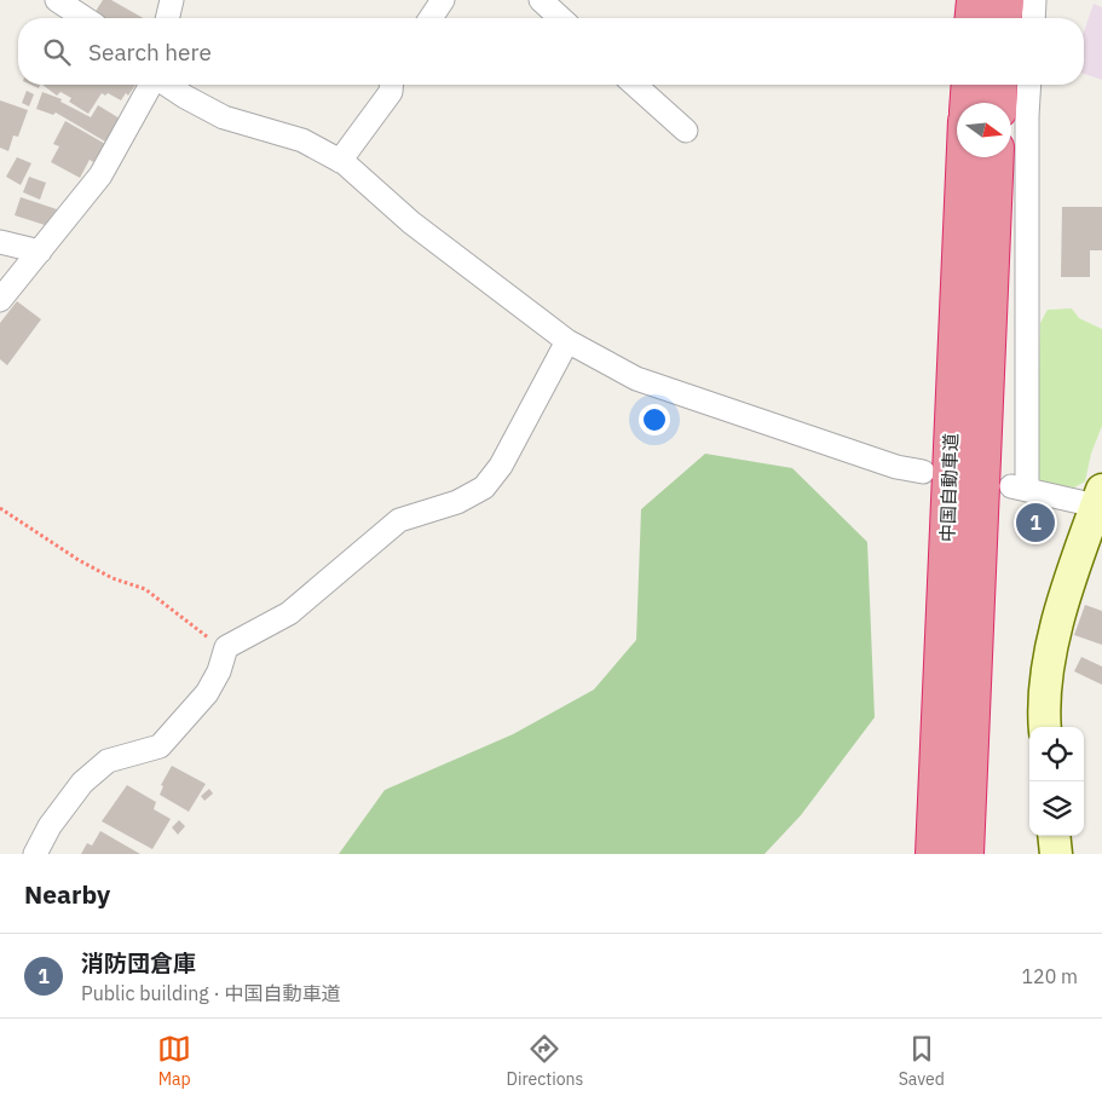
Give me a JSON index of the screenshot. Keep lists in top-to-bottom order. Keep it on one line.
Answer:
{"streets":{"highway":["中国自動車道"]},"north":"right","page":{"search":"Search here","pins":"1","heading":"Nearby","list":[{"mark":"1","name":"消防団倉庫","note":"Public building · 中国自動車道","value":"120 m"}],"nav":["Map","Directions","Saved"]}}
